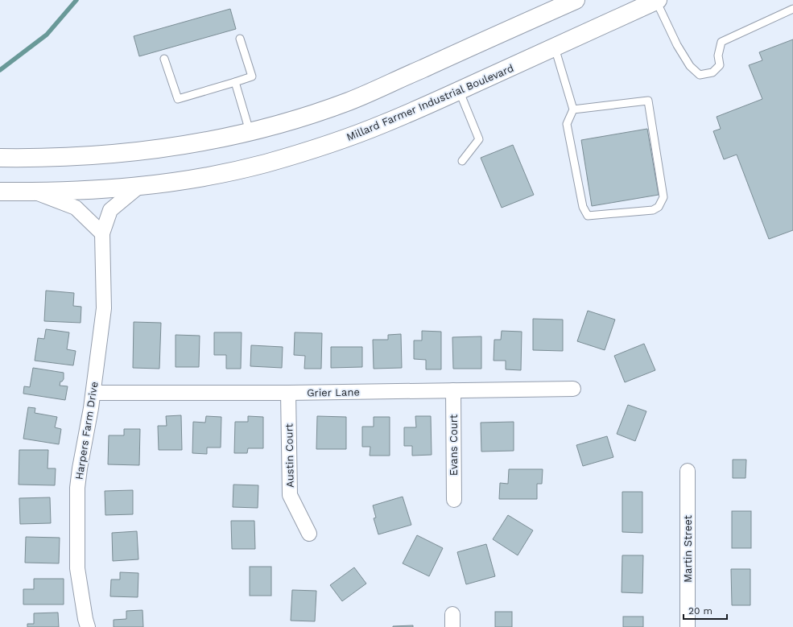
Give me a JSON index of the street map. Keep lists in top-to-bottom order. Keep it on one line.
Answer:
{"streets":{"main road":["Millard Farmer Industrial Boulevard"],"street":["Grier Lane","Harpers Farm Drive","Evans Court","Austin Court","Martin Street"]},"crossings":[["Millard Farmer Industrial Boulevard","Harpers Farm Drive"],["Grier Lane","Harpers Farm Drive"],["Grier Lane","Evans Court"],["Grier Lane","Austin Court"]],"scale_bar":"20 m"}
